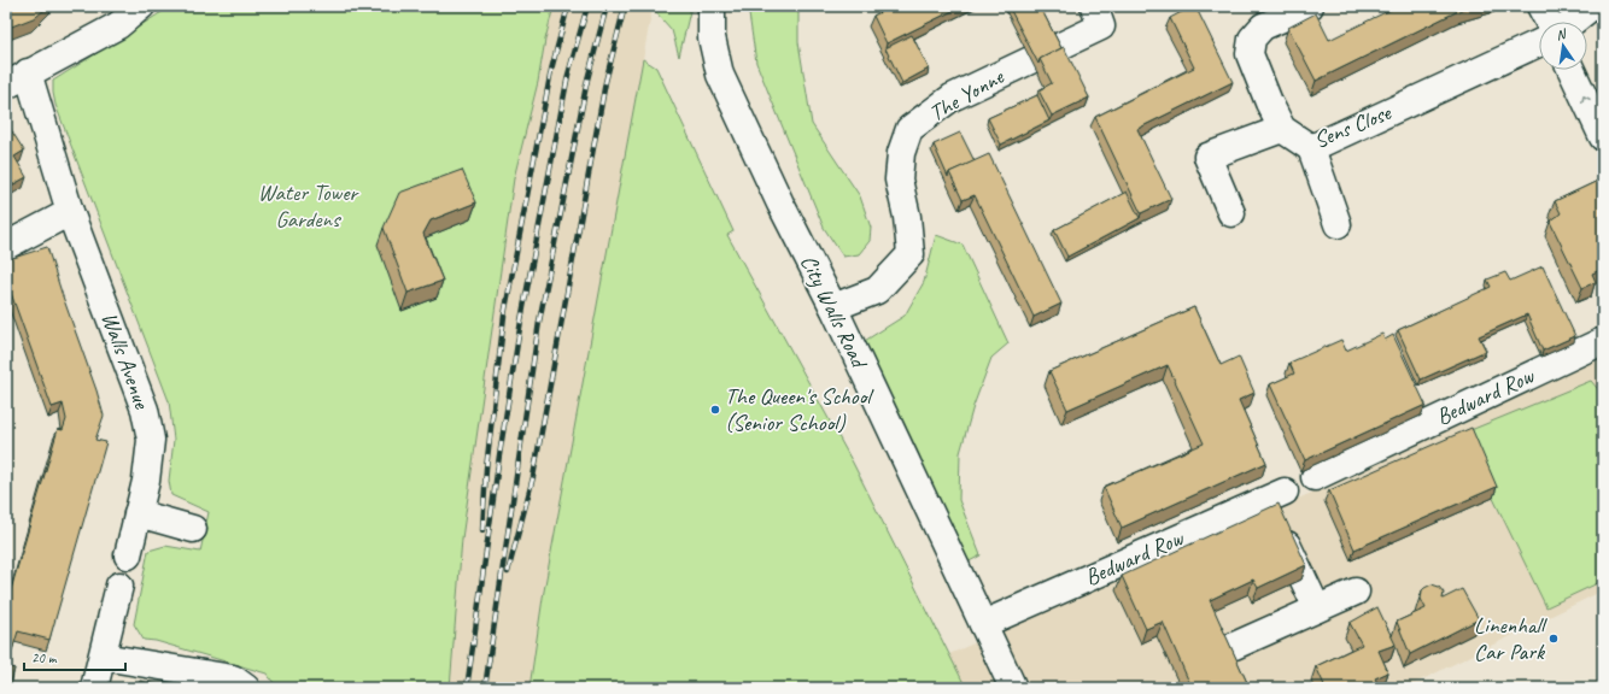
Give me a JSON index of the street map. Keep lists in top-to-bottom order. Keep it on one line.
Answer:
{"streets":{"main road":["The Yonne","Sens Close","City Walls Road","Walls Avenue","Bedward Row"]},"crossings":[["The Yonne","City Walls Road"],["City Walls Road","Bedward Row"]],"parks":["Water Tower Gardens"],"places":["The Queen's School (Senior School)","Linenhall Car Park"],"scale_bar":"20 m","north":"top"}
